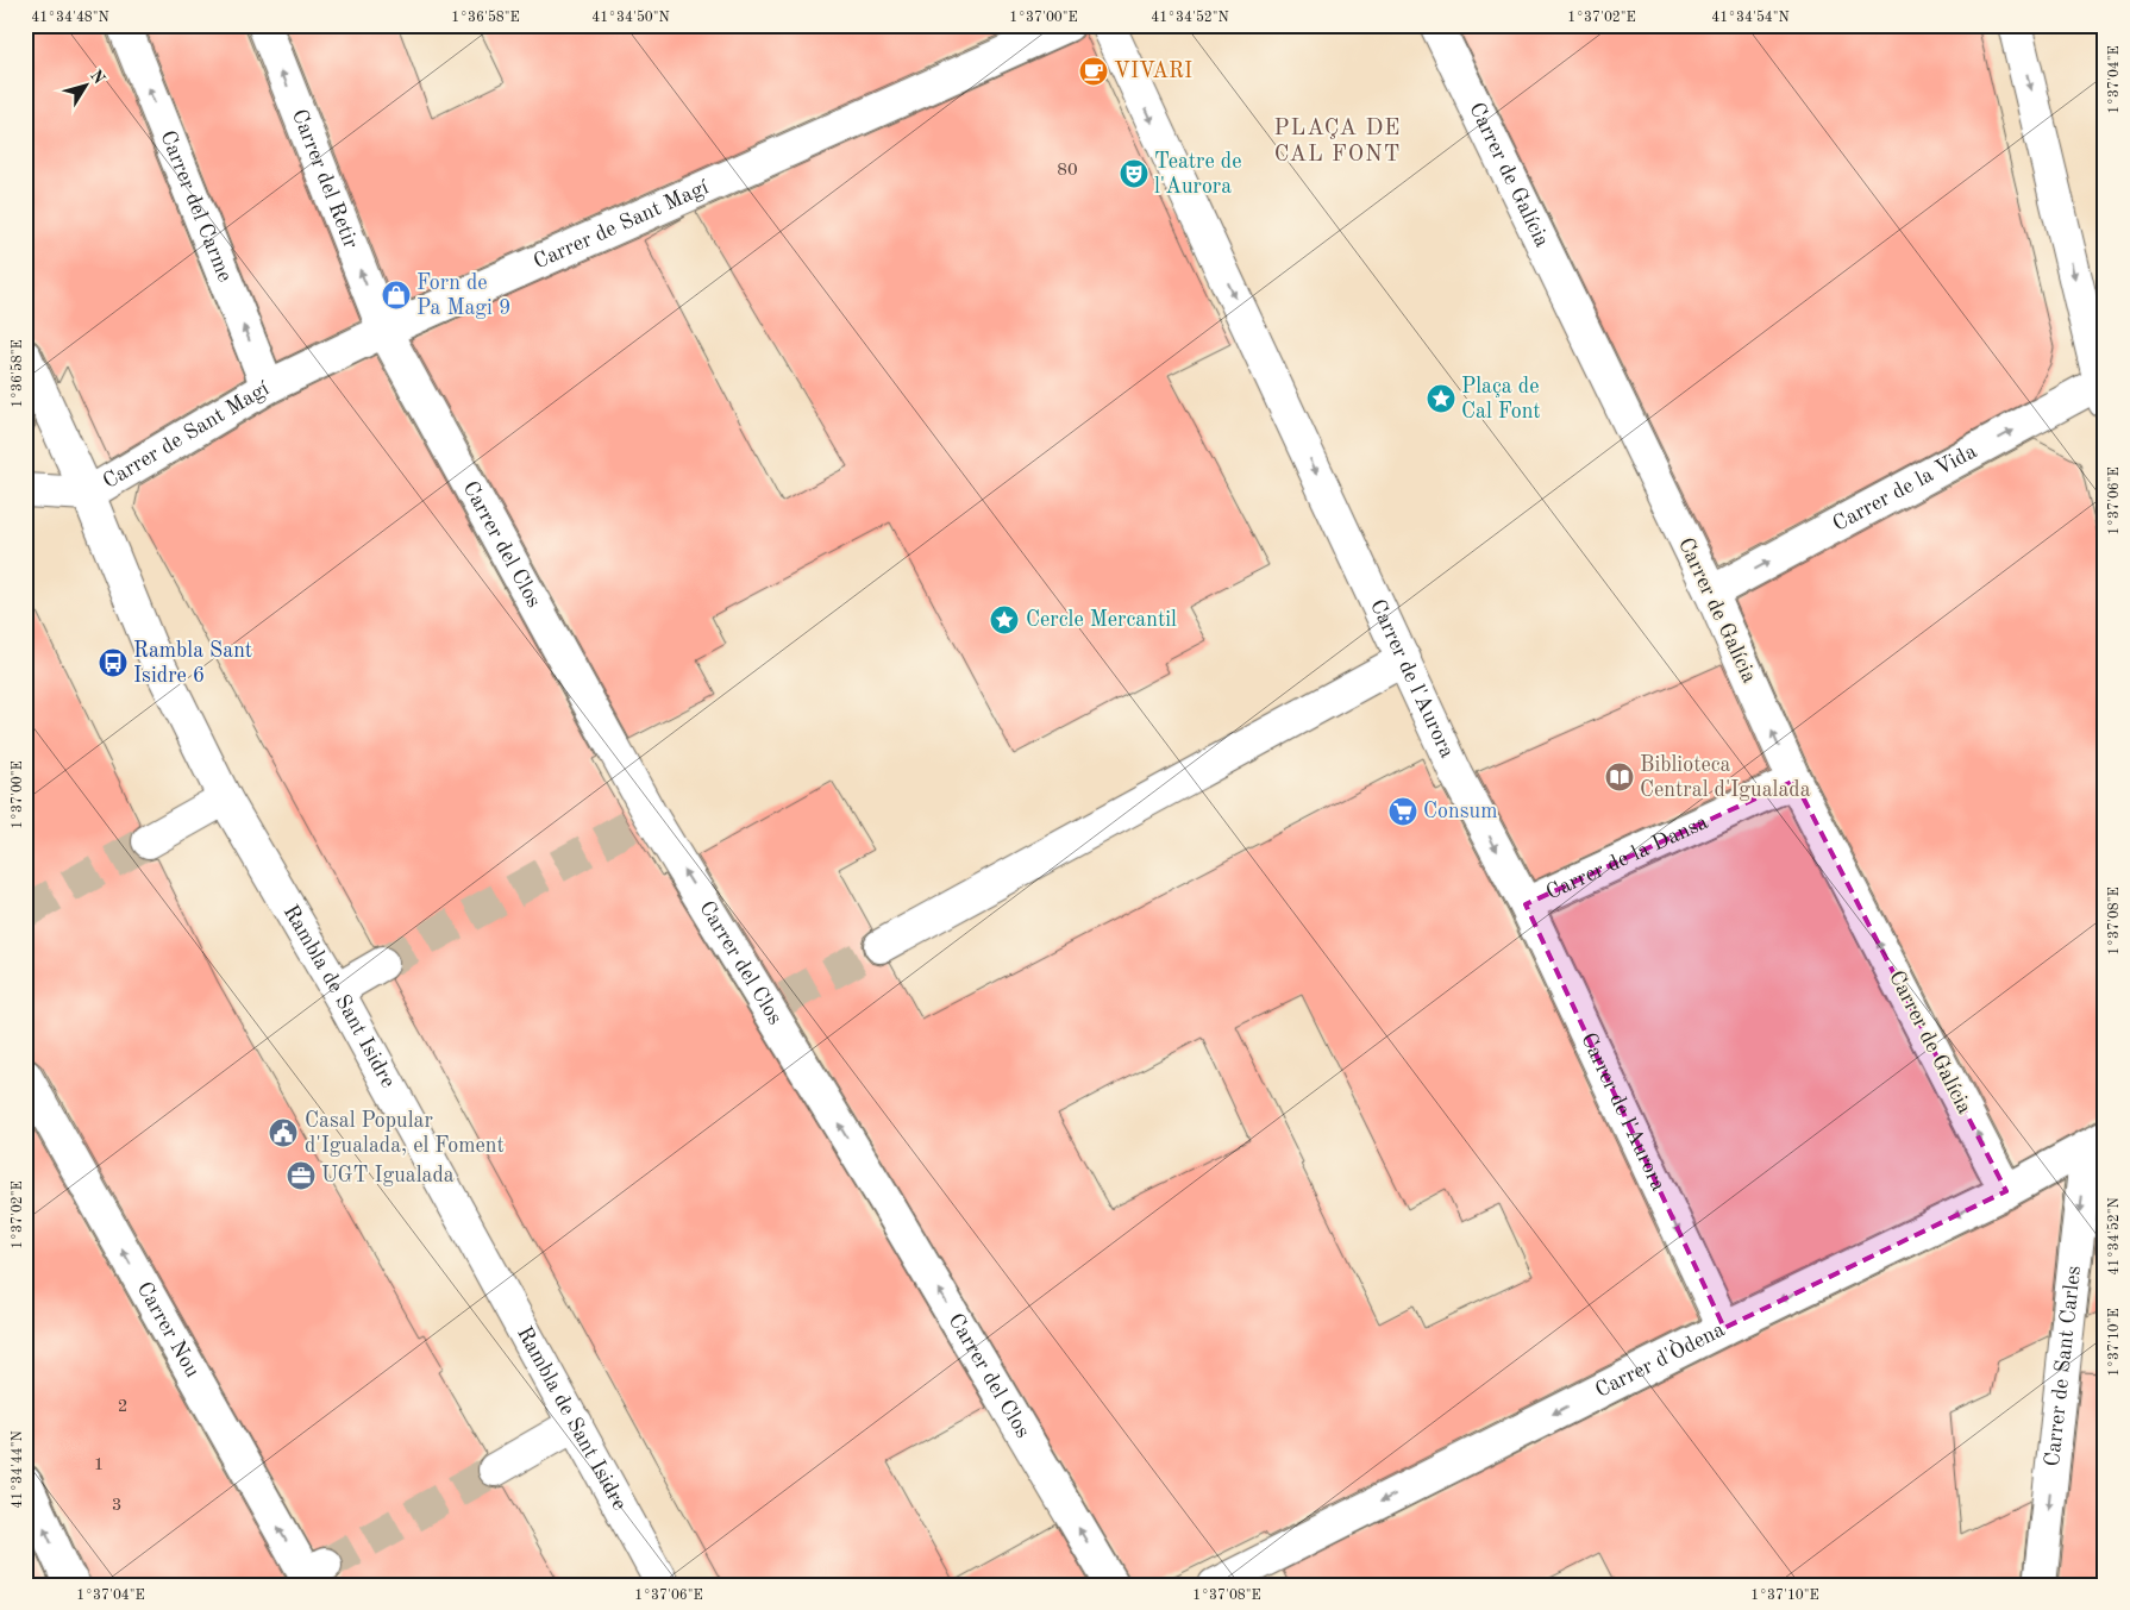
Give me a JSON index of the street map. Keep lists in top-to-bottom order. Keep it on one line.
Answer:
{"streets":{"street":["Carrer de Galícia","Carrer del Retir","Carrer del Carme","Carrer de Sant Magí","Carrer de la Vida","Carrer del Clos","Carrer de l'Aurora","Carrer de la Dansa","Rambla de Sant Isidre","Carrer Nou","Carrer d'Òdena","Carrer de Sant Carles"]},"crossings":[["Carrer de Galícia","Carrer de la Vida"],["Carrer de Galícia","Carrer de la Dansa"],["Carrer de Galícia","Carrer d'Òdena"],["Carrer del Retir","Carrer de Sant Magí"],["Carrer del Retir","Carrer del Clos"],["Carrer del Carme","Carrer de Sant Magí"],["Carrer de Sant Magí","Carrer del Clos"],["Carrer de Sant Magí","Rambla de Sant Isidre"],["Carrer de l'Aurora","Carrer de la Dansa"],["Carrer de l'Aurora","Carrer d'Òdena"],["Carrer d'Òdena","Carrer de Sant Carles"]],"one_way":["Carrer de Galícia","Carrer del Retir","Carrer del Carme","Carrer de la Vida","Carrer del Clos","Carrer de l'Aurora","Carrer Nou","Carrer d'Òdena","Carrer de Sant Carles"],"districts":["PLAÇA DE CAL FONT"],"places":{"cafe":["VIVARI"],"theatre":["Teatre de l'Aurora"],"shop":["Forn de Pa Magi 9"],"place":["Plaça de Cal Font","Cercle Mercantil"],"bus stop":["Rambla Sant Isidre 6"],"library":["Biblioteca Central d'Igualada"],"supermarket":["Consum"],"public building":["Casal Popular d'Igualada, el Foment"],"office":["UGT Igualada"]},"house_numbers":["80","2","1","3"],"north":"top right","coordinates":["41°34'48\"N","1°36'58\"E","41°34'50\"N","1°37'00\"E","41°34'52\"N","1°37'02\"E","41°34'54\"N","1°37'04\"E","1°37'06\"E","1°37'08\"E","1°37'10\"E","41°34'44\"N"]}
